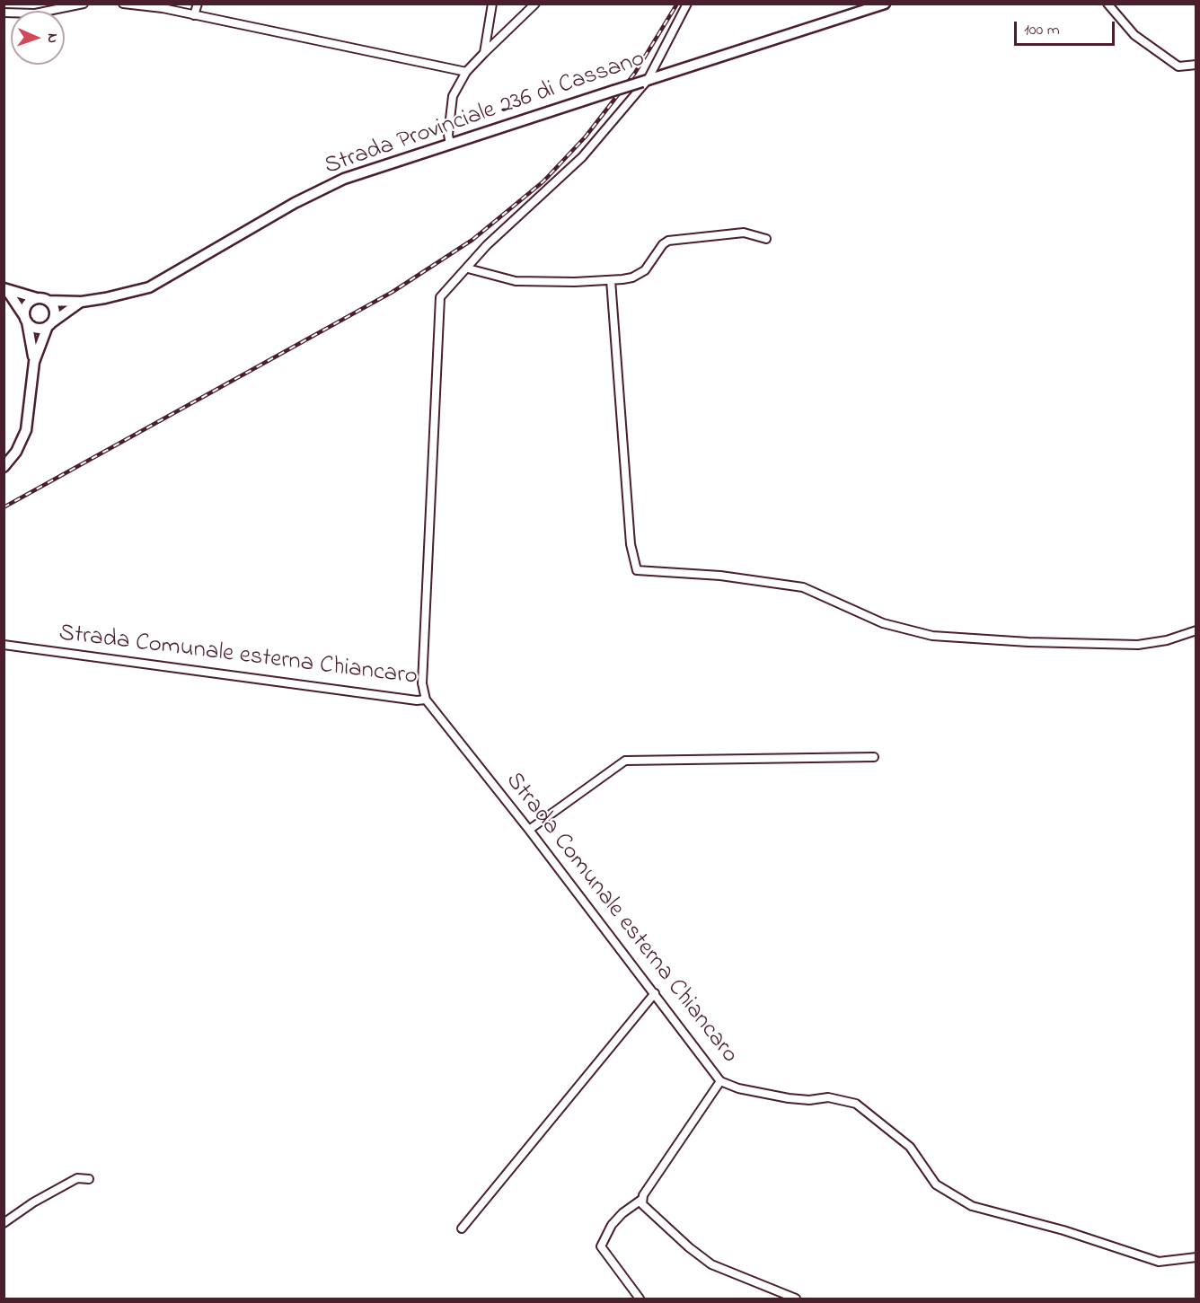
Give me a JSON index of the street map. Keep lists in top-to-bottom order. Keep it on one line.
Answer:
{"streets":{"main road":["Strada Provinciale 236 di Cassano"],"street":["Strada Comunale esterna Chiancaro"]},"scale_bar":"100 m","north":"right"}
